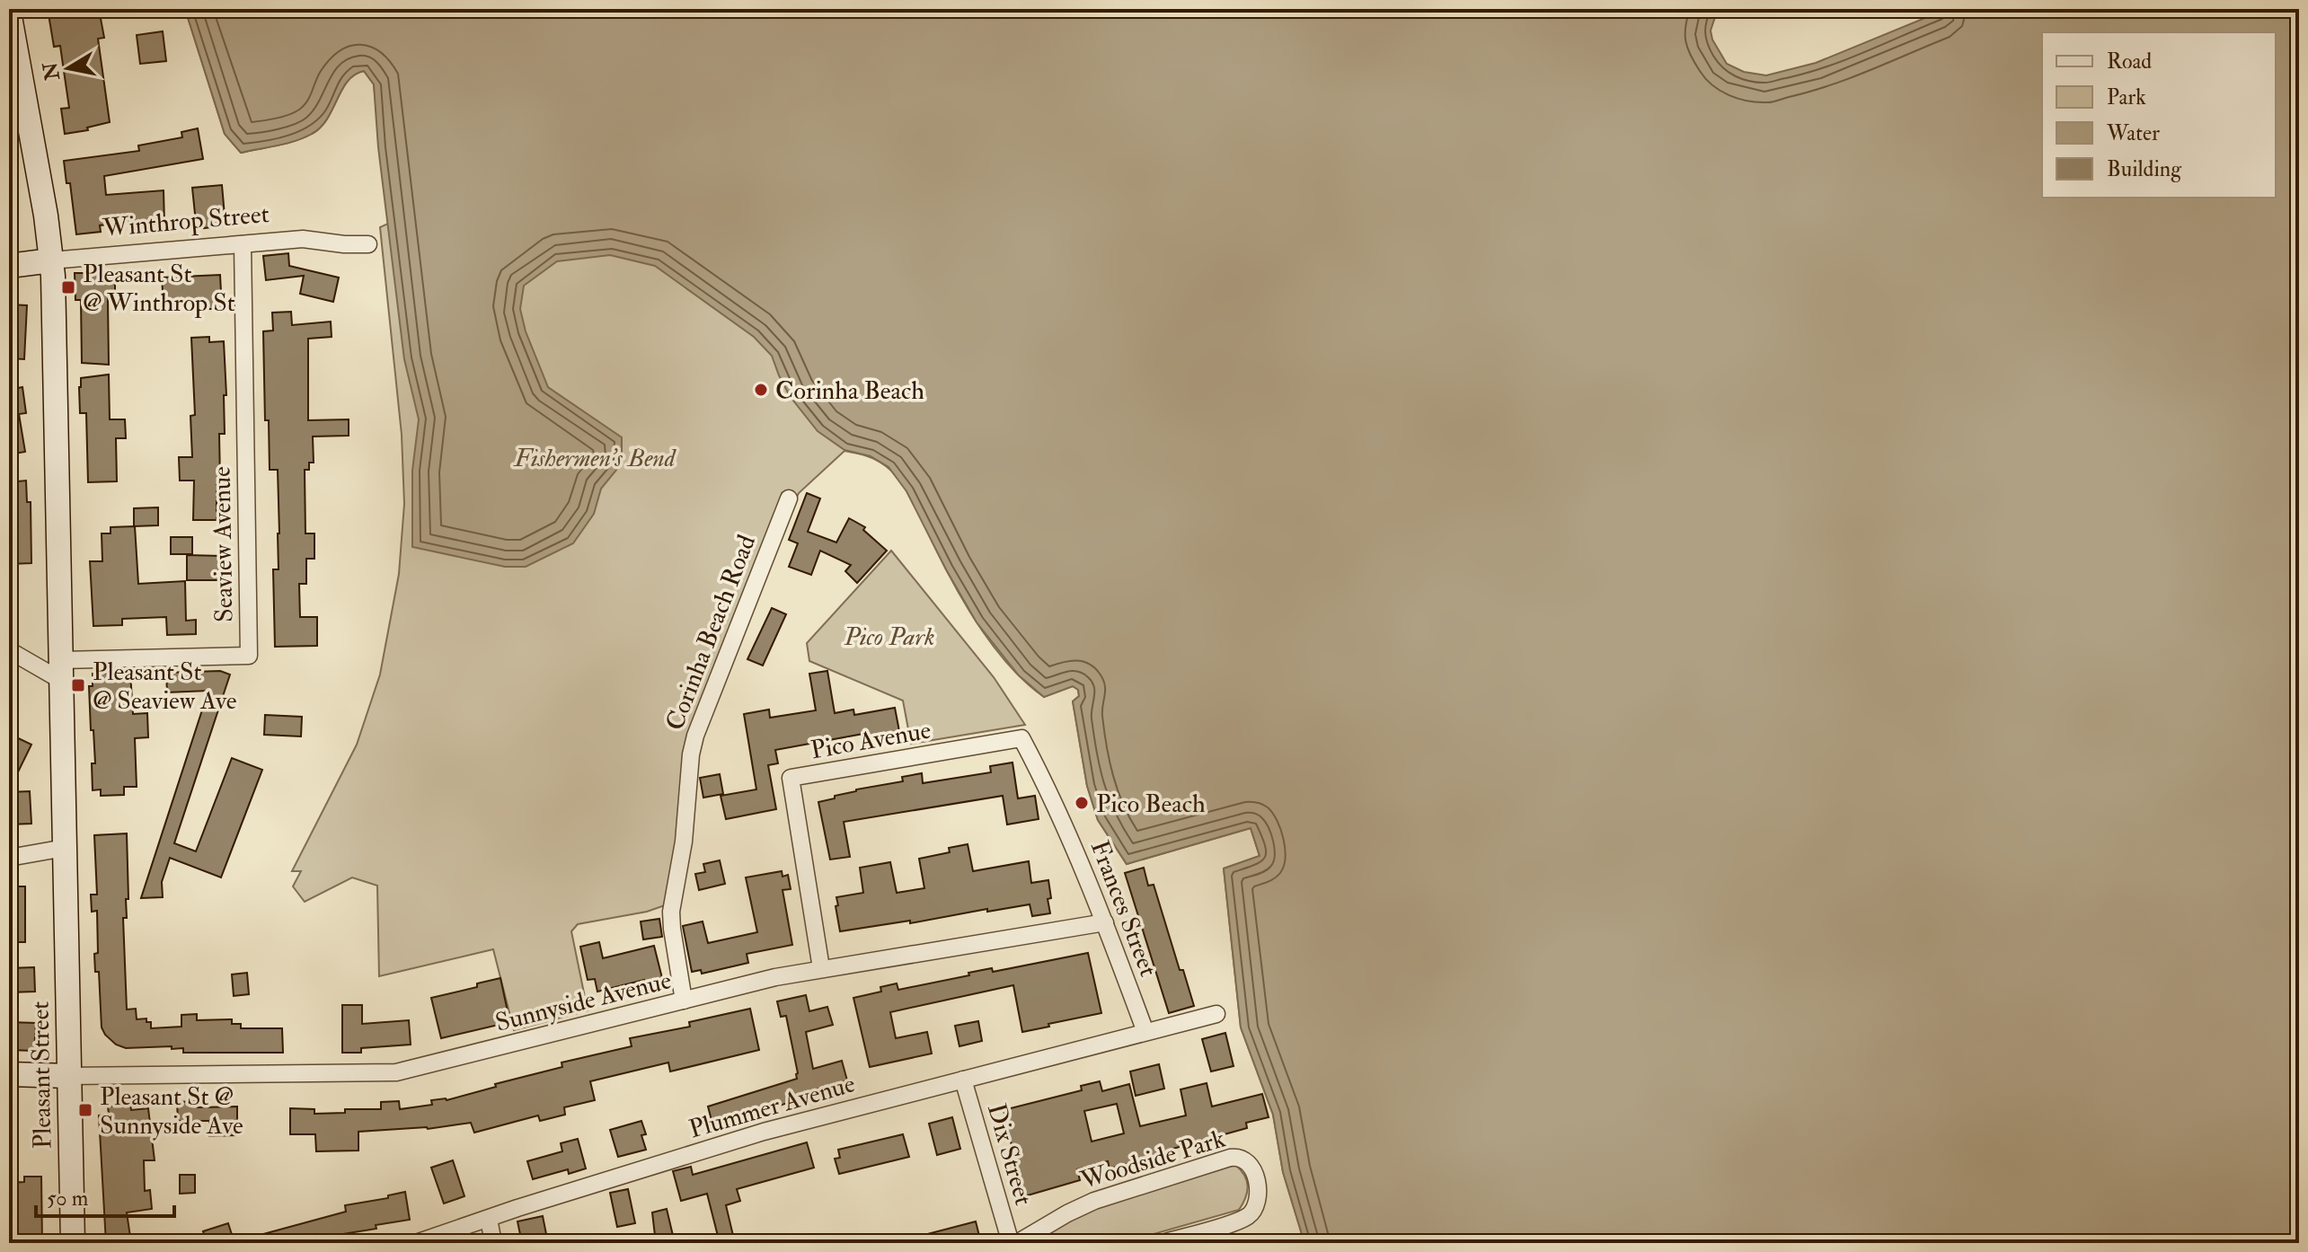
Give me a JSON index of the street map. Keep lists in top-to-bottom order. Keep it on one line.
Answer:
{"streets":{"main road":["Winthrop Street","Pleasant Street"],"street":["Seaview Avenue","Corinha Beach Road","Pico Avenue","Frances Street","Sunnyside Avenue","Plummer Avenue","Dix Street","Woodside Park"]},"crossings":[["Winthrop Street","Seaview Avenue"],["Winthrop Street","Pleasant Street"],["Seaview Avenue","Pleasant Street"],["Corinha Beach Road","Sunnyside Avenue"],["Pico Avenue","Frances Street"],["Pico Avenue","Sunnyside Avenue"],["Frances Street","Sunnyside Avenue"],["Frances Street","Plummer Avenue"],["Sunnyside Avenue","Pleasant Street"],["Plummer Avenue","Dix Street"]],"parks":["Fishermen's Bend","Pico Park"],"places":{"transit":["Pleasant St @ Winthrop St","Pleasant St @ Seaview Ave","Pleasant St @ Sunnyside Ave"],"other":["Corinha Beach","Pico Beach"]},"legend":["Road","Park","Water","Building"],"scale_bar":"50 m","north":"left"}
